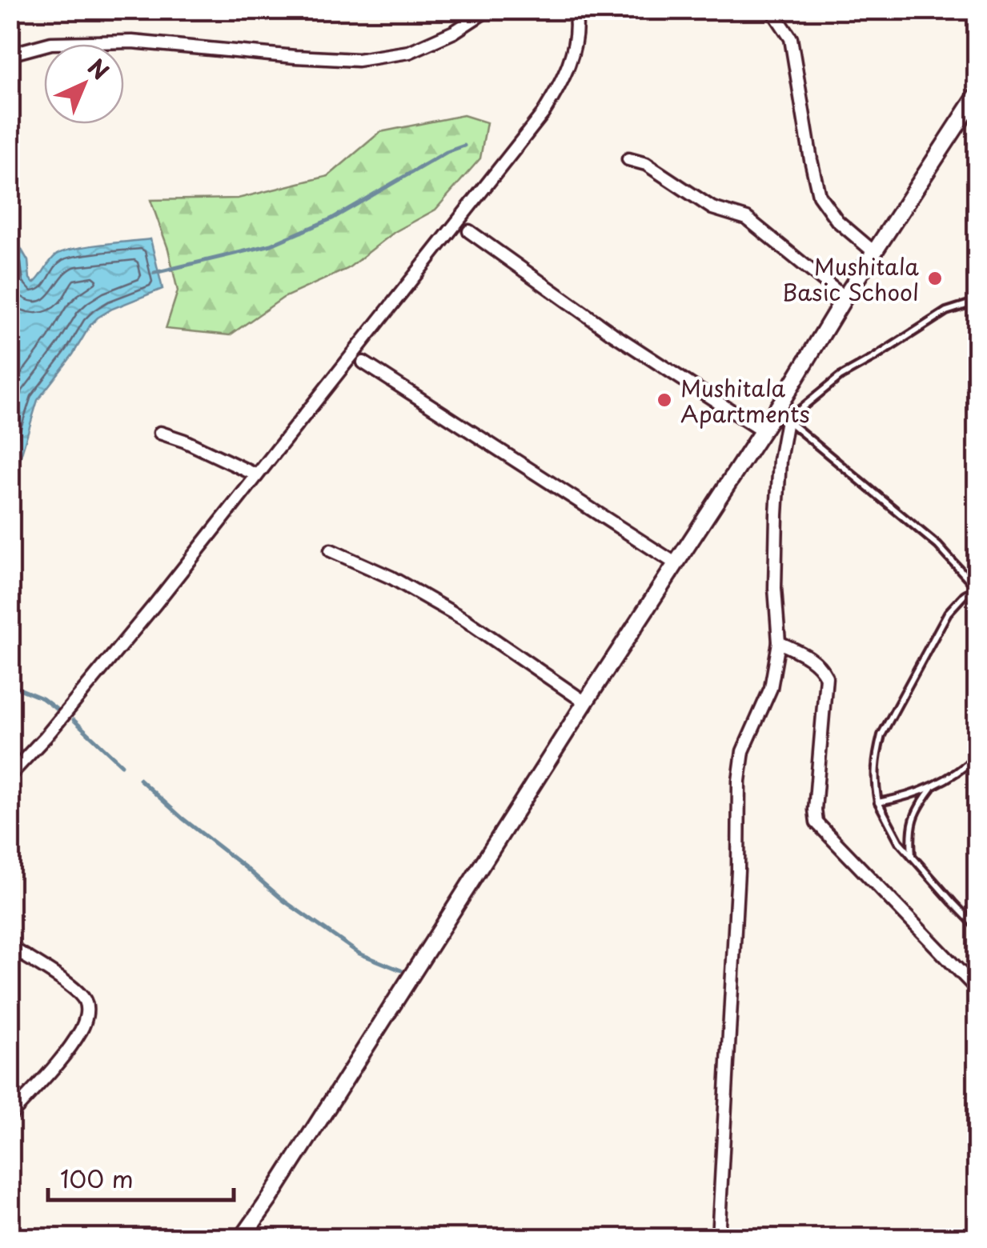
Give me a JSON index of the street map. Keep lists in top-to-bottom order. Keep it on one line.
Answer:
{"places":["Mushitala Basic School","Mushitala Apartments"],"scale_bar":"100 m","north":"top right"}
